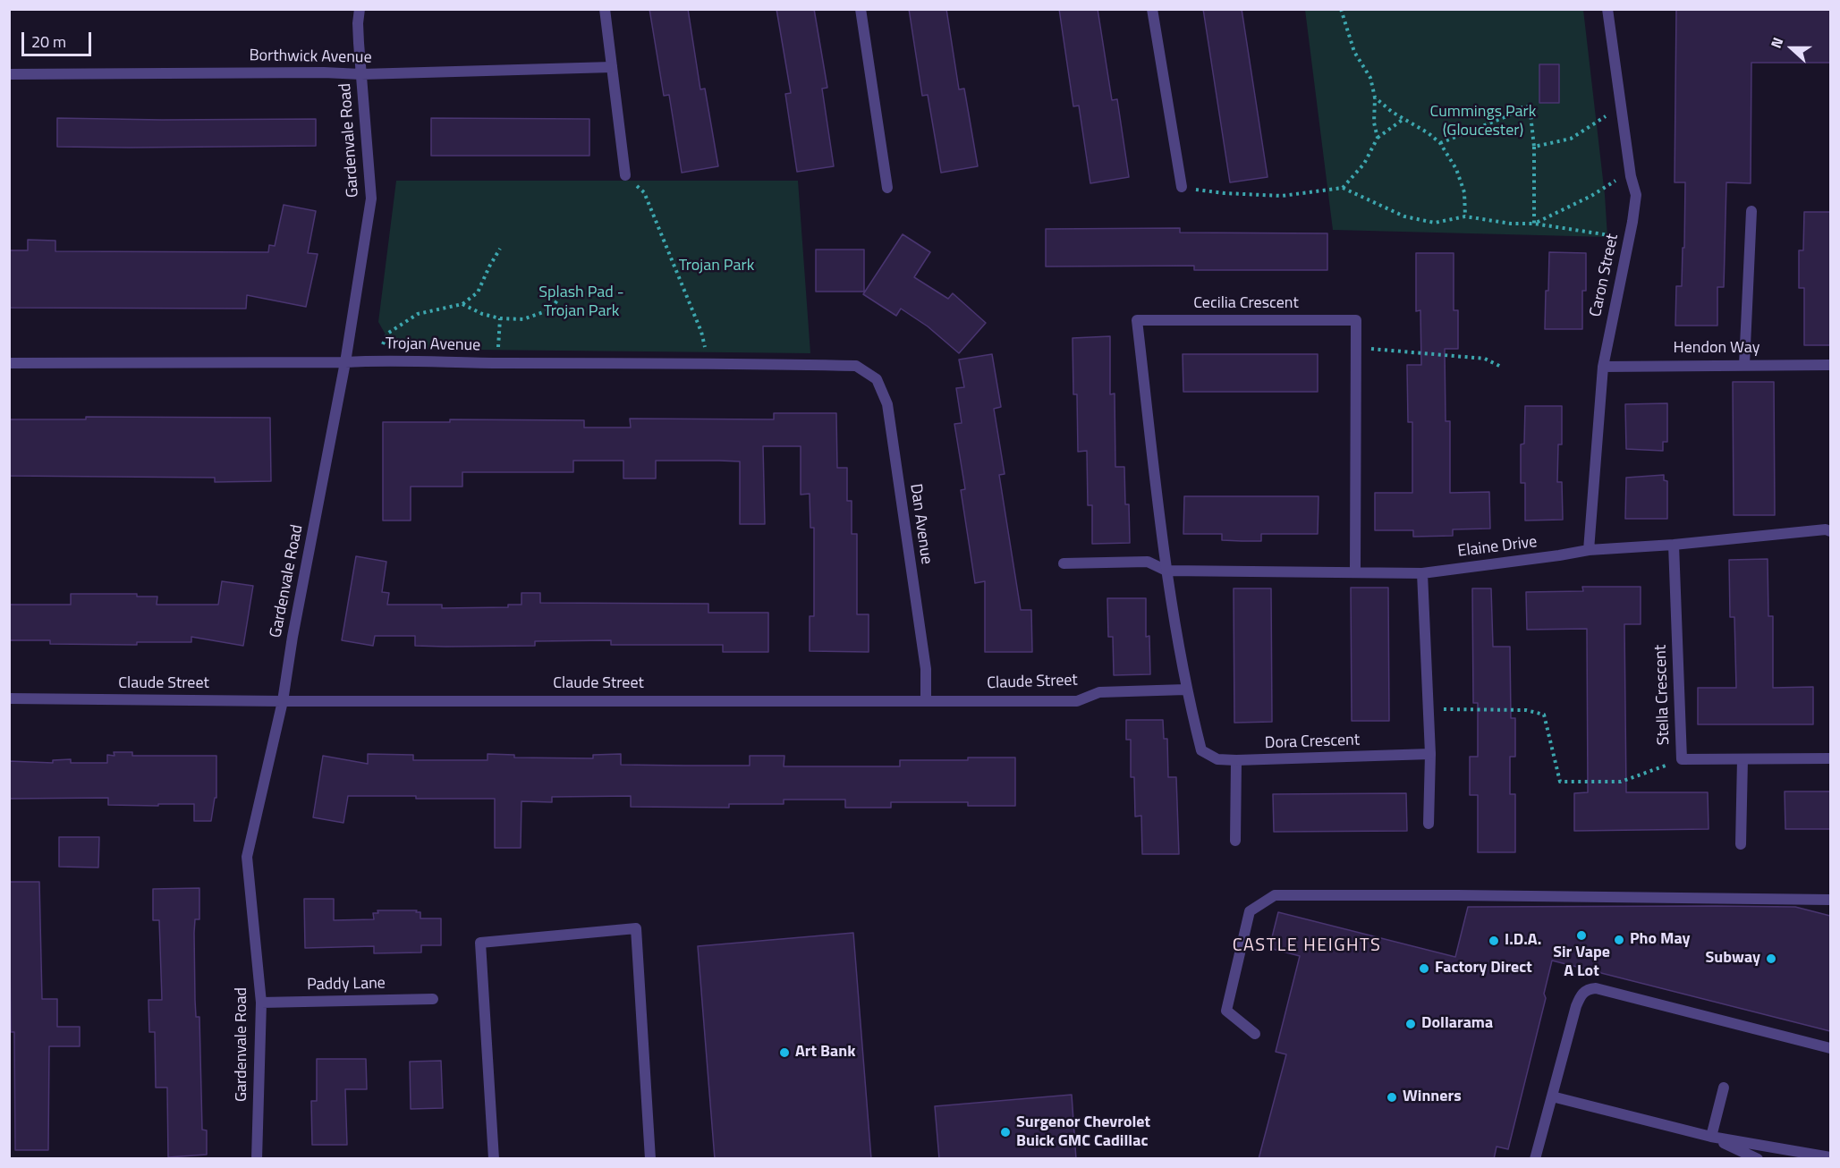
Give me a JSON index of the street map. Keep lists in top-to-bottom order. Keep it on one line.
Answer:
{"streets":{"street":["Borthwick Avenue","Gardenvale Road","Caron Street","Cecilia Crescent","Trojan Avenue","Hendon Way","Dan Avenue","Elaine Drive","Claude Street","Stella Crescent","Dora Crescent","Paddy Lane"]},"crossings":[["Borthwick Avenue","Gardenvale Road"],["Gardenvale Road","Trojan Avenue"],["Gardenvale Road","Claude Street"],["Gardenvale Road","Paddy Lane"],["Caron Street","Hendon Way"],["Caron Street","Elaine Drive"],["Cecilia Crescent","Elaine Drive"],["Cecilia Crescent","Dora Crescent"],["Trojan Avenue","Dan Avenue"],["Dan Avenue","Claude Street"],["Elaine Drive","Stella Crescent"],["Elaine Drive","Dora Crescent"],["Claude Street","Dora Crescent"]],"districts":["CASTLE HEIGHTS"],"parks":["Cummings Park (Gloucester)","Trojan Park","Splash Pad - Trojan Park"],"places":["Sir Vape A Lot","Pho May","I.D.A.","Subway","Factory Direct","Dollarama","Art Bank","Winners","Surgenor Chevrolet Buick GMC Cadillac"],"scale_bar":"20 m","north":"left"}
